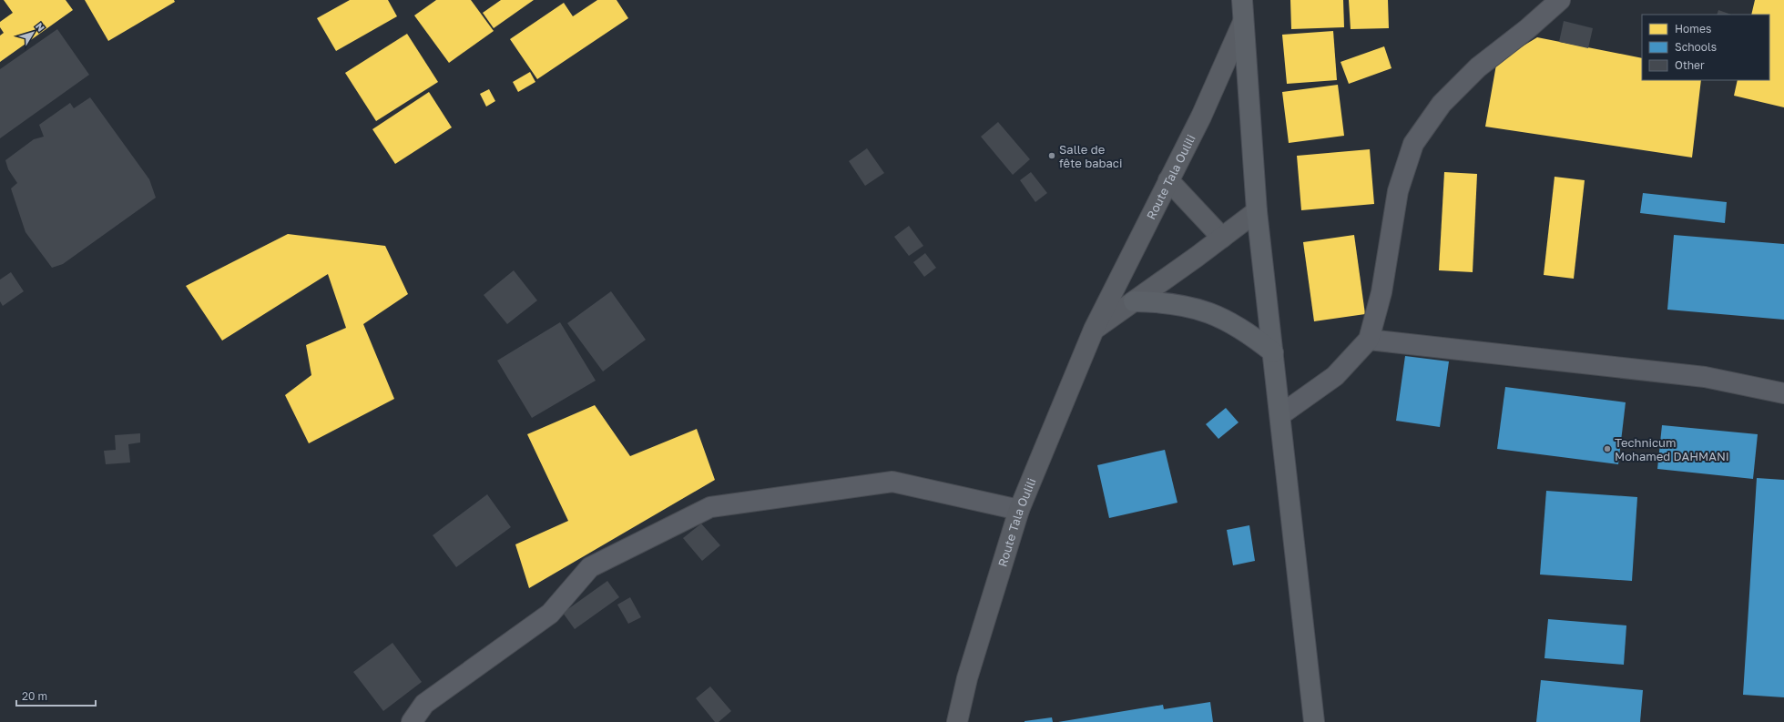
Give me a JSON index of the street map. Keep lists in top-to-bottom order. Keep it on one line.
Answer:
{"streets":{"street":["Route Tala Oulili"]},"places":["Salle de fête babaci","Technicum Mohamed DAHMANI"],"legend":["Homes","Schools","Other"],"scale_bar":"20 m","north":"top right"}
